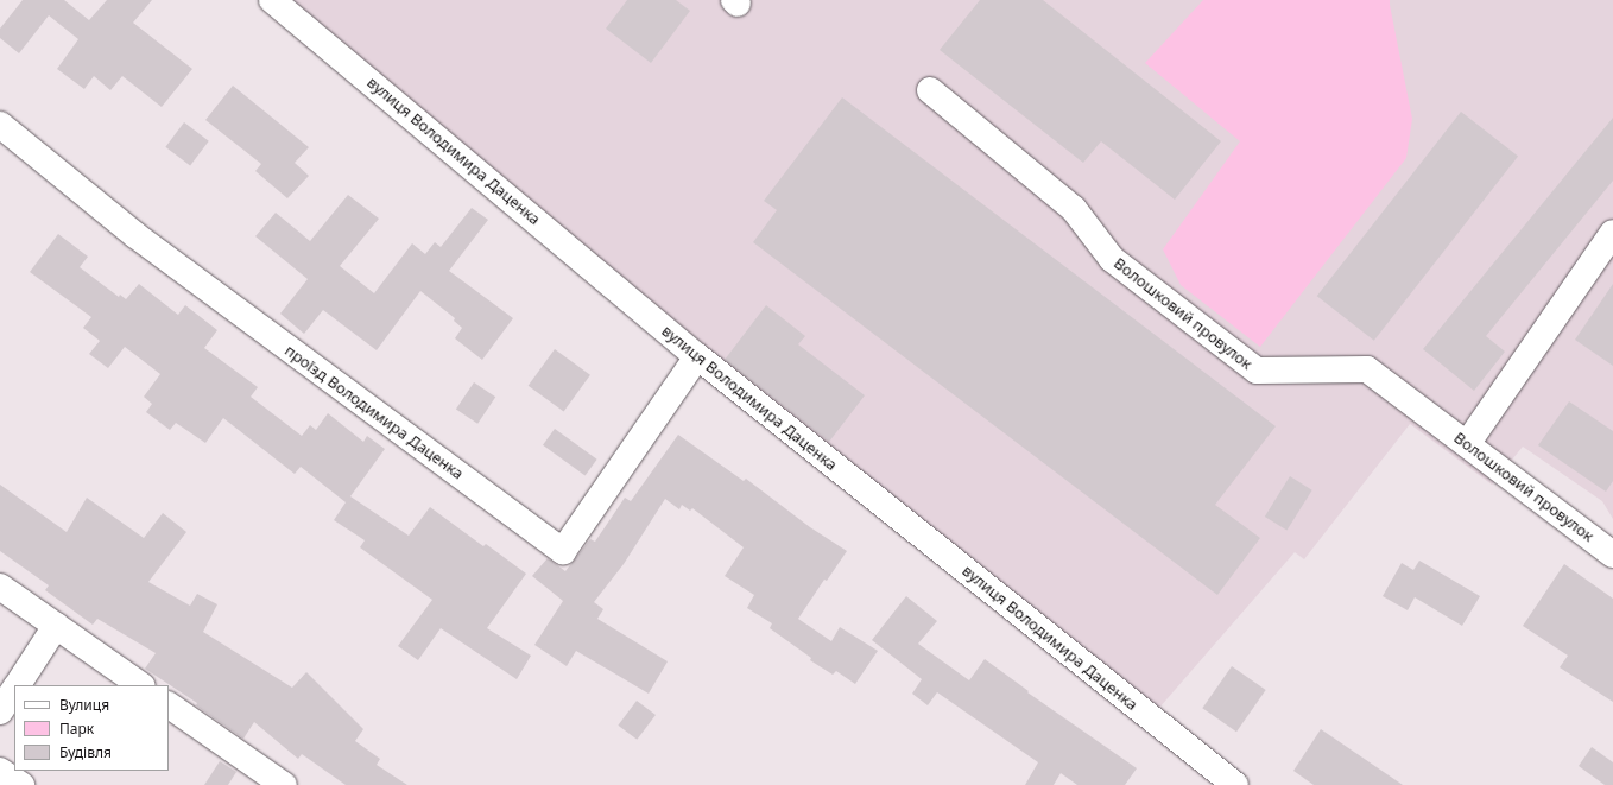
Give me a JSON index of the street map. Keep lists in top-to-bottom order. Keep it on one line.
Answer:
{"streets":{"street":["вулиця Володимира Даценка","Волошковий провулок","проїзд Володимира Даценка"]},"crossings":[["вулиця Володимира Даценка","проїзд Володимира Даценка"]],"legend":["Вулиця","Парк","Будівля"]}
